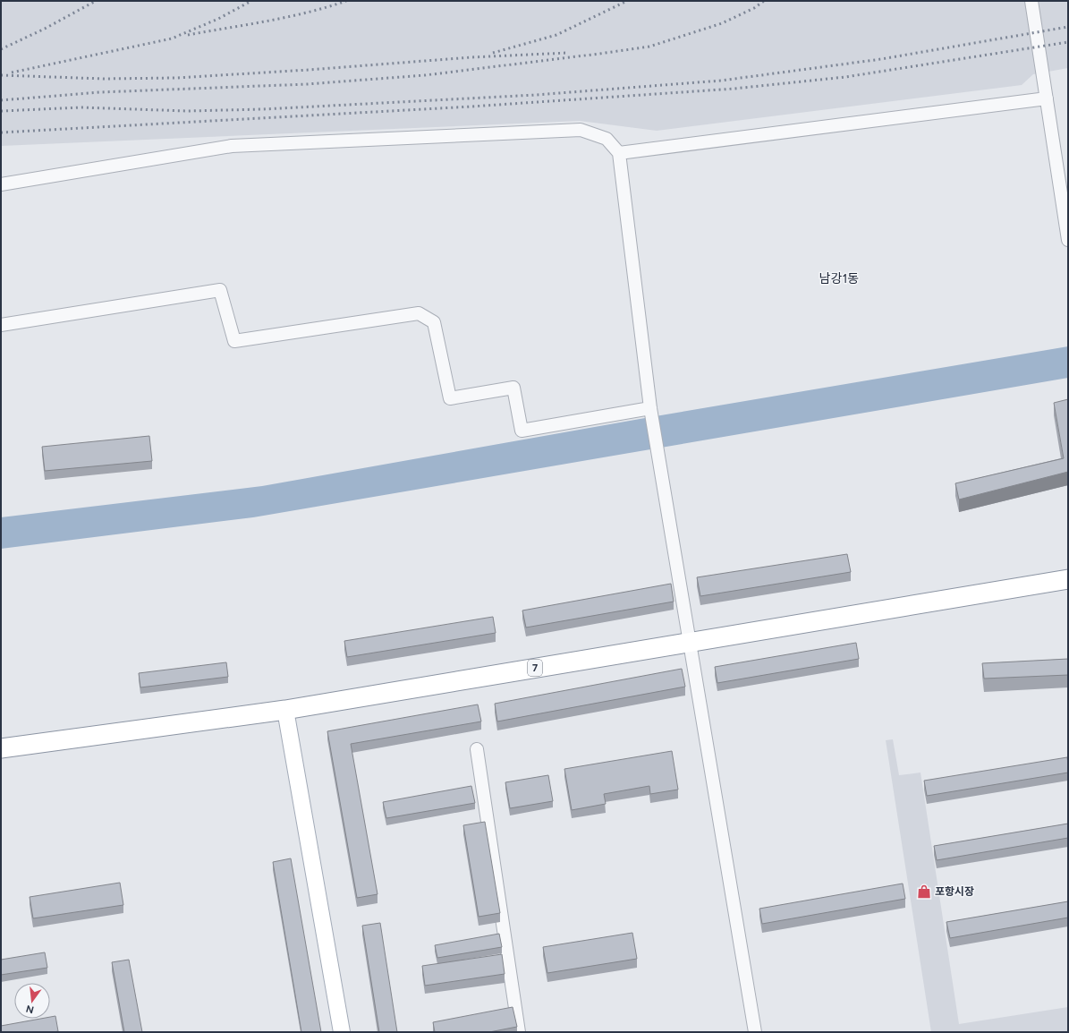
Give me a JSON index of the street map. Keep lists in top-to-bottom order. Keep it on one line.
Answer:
{"streets":{"highway":["7"]},"districts":["남강1동"],"places":{"shop":["포항시장"]},"north":"bottom"}
